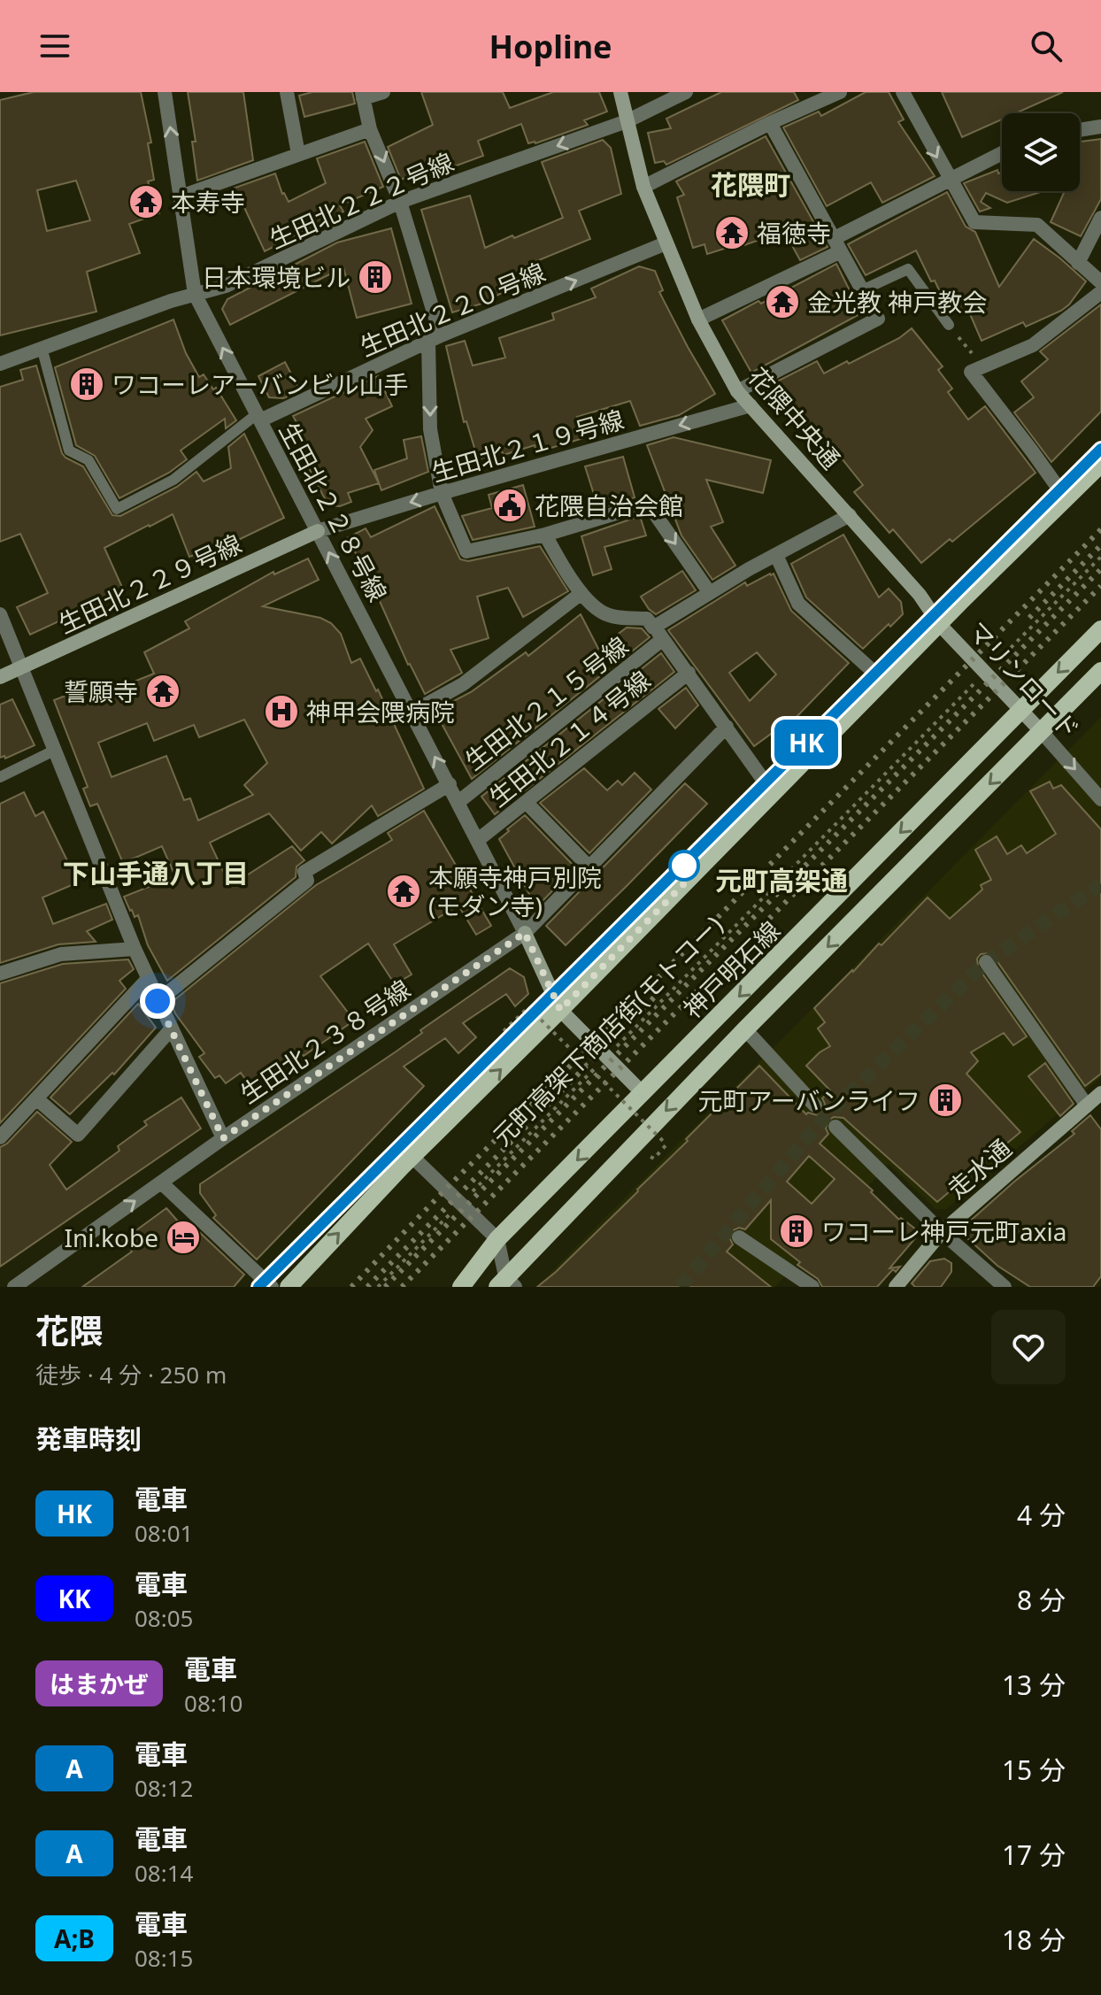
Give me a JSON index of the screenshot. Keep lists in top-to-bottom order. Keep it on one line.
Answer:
{"streets":{"main road":["神戸明石線"],"street":["生田北２２２号線","生田北２２０号線","花隈中央通","生田北２１９号線","生田北２２８号線","生田北２２９号線","マリンロード","生田北２１５号線","生田北２１４号線","生田北２３８号線","走水通"],"path":["元町高架下商店街(モトコー)"]},"crossings":[["生田北２２２号線","花隈中央通"],["生田北２２２号線","生田北２２８号線"],["生田北２２０号線","花隈中央通"],["生田北２２０号線","生田北２２８号線"],["花隈中央通","生田北２１９号線"],["花隈中央通","マリンロード"],["花隈中央通","生田北２１５号線"],["生田北２１９号線","生田北２２８号線"],["生田北２１９号線","生田北２２９号線"],["生田北２２８号線","生田北２２９号線"],["生田北２２８号線","生田北２１５号線"],["生田北２２８号線","生田北２１４号線"],["生田北２２８号線","生田北２３８号線"],["マリンロード","神戸明石線"],["マリンロード","元町高架下商店街(モトコー)"]],"one_way":["生田北２２０号線","生田北２１９号線","生田北２２８号線","マリンロード"],"districts":["花隈町","下山手通八丁目","元町高架通"],"places":{"temple":["本寿寺","福徳寺","金光教 神戸教会","誓願寺","本願寺神戸別院 (モダン寺)"],"building":["日本環境ビル","ワコーレアーバンビル山手","元町アーバンライフ","ワコーレ神戸元町axia"],"public building":["花隈自治会館"],"hospital":["神甲会隈病院"],"hotel":["Ini.kobe"]},"page":{"header":"Hopline","on_map":"HK","heading":[["花隈","徒歩 · 4 分 · 250 m"],"発車時刻"],"list":[{"mark":"HK","name":"電車","note":"08:01","value":"4 分"},{"mark":"KK","name":"電車","note":"08:05","value":"8 分"},{"mark":"はまかぜ","name":"電車","note":"08:10","value":"13 分"},{"mark":"A","name":"電車","note":"08:12","value":"15 分"},{"mark":"A","name":"電車","note":"08:14","value":"17 分"},{"mark":"A;B","name":"電車","note":"08:15","value":"18 分"}]}}
